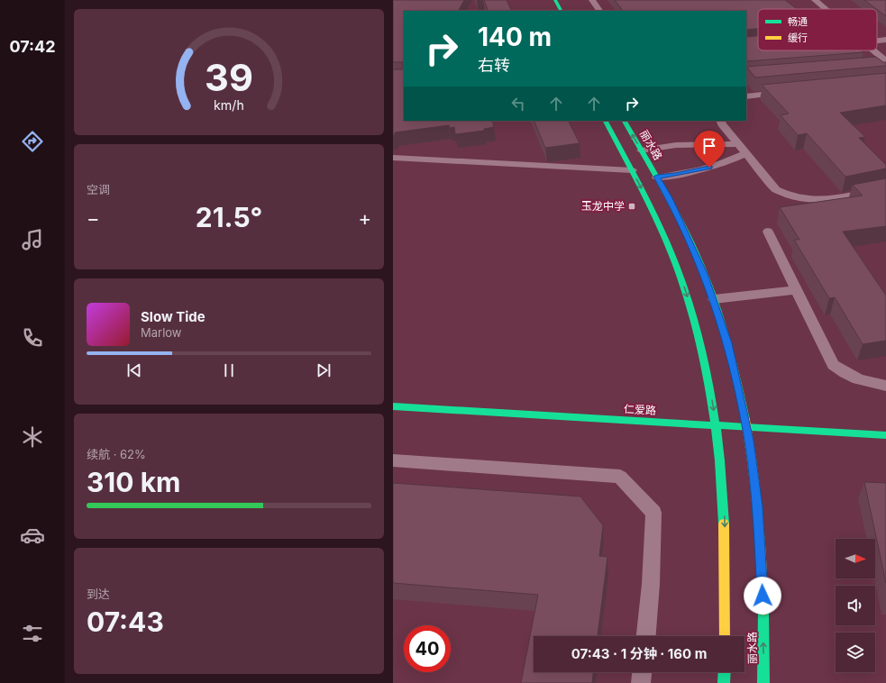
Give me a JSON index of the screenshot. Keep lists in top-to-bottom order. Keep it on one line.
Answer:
{"streets":{"street":["丽水路","仁爱路"]},"crossings":[["丽水路","仁爱路"]],"places":{"transit":["玉龙中学"]},"legend":["畅通","缓行"],"north":"right","page":{"tabs":"07:42","turn":["140 m","右转"],"tile":["空调",["续航 · 62%","310 km"],["到达","07:43"]],"heat":["−","21.5°","+"],"song":["Slow Tide","Marlow"],"limit":"40","trip":"07:43 · 1 分钟 · 160 m","gauge":["39","km/h"]}}
